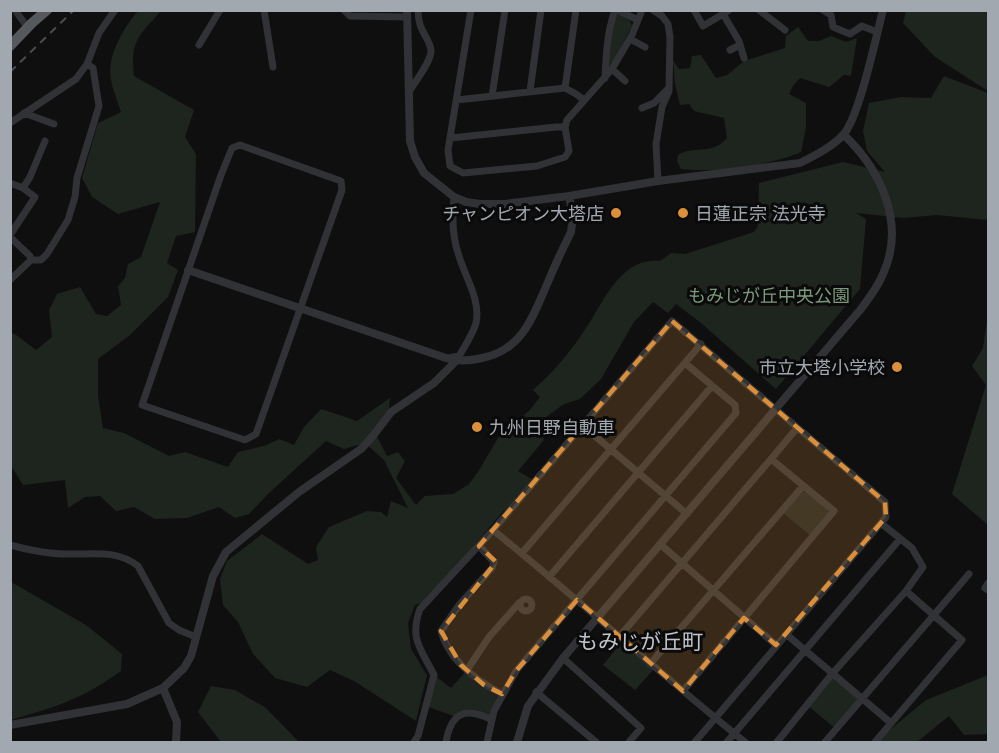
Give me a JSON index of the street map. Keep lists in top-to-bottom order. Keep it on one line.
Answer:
{"districts":["もみじが丘町"],"parks":["もみじが丘中央公園"],"places":["チャンピオン大塔店","日蓮正宗 法光寺","市立大塔小学校","九州日野自動車"]}
